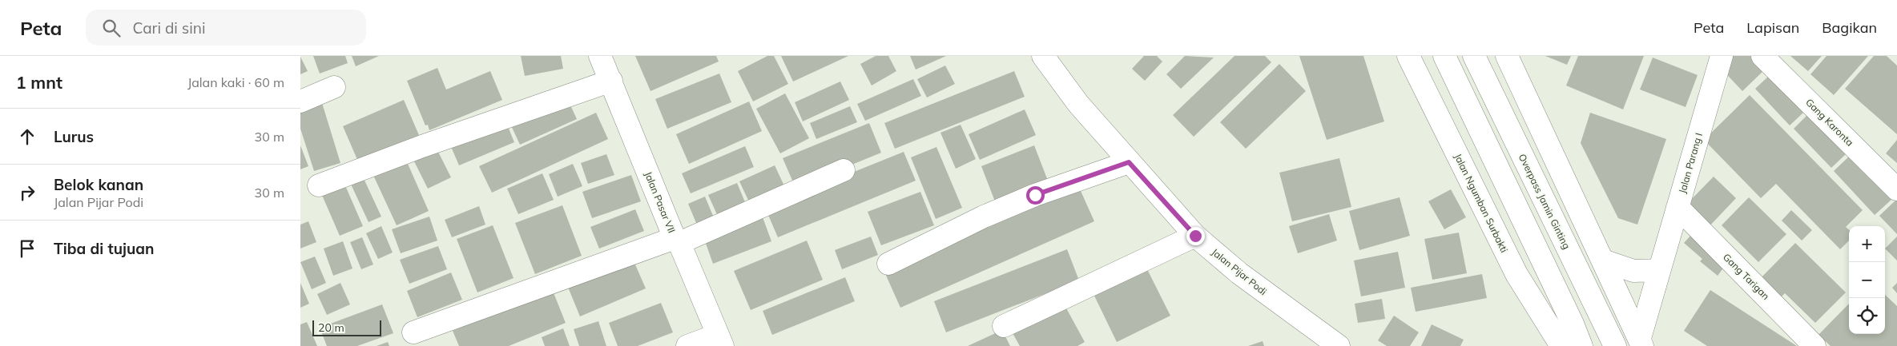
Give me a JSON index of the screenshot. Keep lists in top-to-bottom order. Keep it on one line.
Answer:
{"streets":{"main road":["Gang Karonta","Jalan Parang I","Overpass Jamin Ginting","Jalan Pasar VII","Jalan Ngumban Surbakti","Jalan Pijar Podi","Gang Tarigan"]},"crossings":[["Jalan Parang I","Gang Tarigan"]],"scale_bar":"20 m","page":{"header":"Peta","search":"Cari di sini","nav":["Peta","Lapisan","Bagikan"],"heading":["1 mnt","Jalan kaki · 60 m"],"list":[["Lurus","30 m"],["Belok kanan","Jalan Pijar Podi","30 m"],"Tiba di tujuan"],"map_buttons":["+","−"],"scale":"20 m"}}
